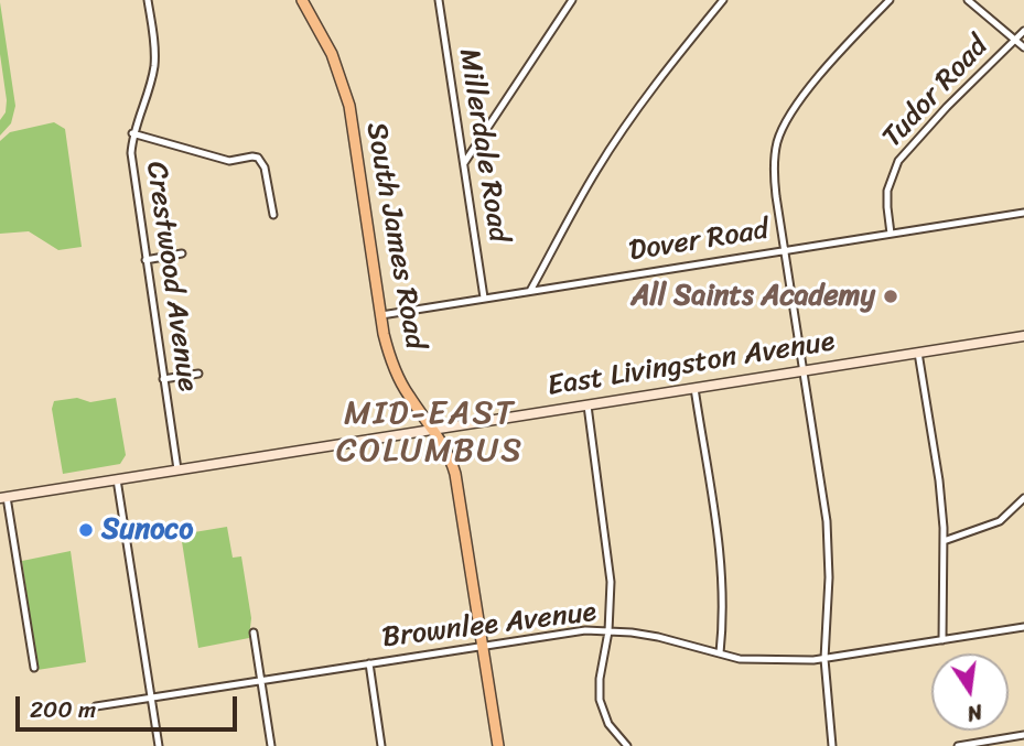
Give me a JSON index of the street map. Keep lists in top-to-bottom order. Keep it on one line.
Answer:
{"streets":{"main road":["South James Road","East Livingston Avenue"],"street":["Tudor Road","Millerdale Road","Dover Road","Crestwood Avenue","Brownlee Avenue"]},"crossings":[["Tudor Road","Dover Road"],["Millerdale Road","Dover Road"],["South James Road","Dover Road"],["South James Road","East Livingston Avenue"],["South James Road","Brownlee Avenue"],["Crestwood Avenue","East Livingston Avenue"]],"districts":["MID-EAST COLUMBUS"],"places":["All Saints Academy","Sunoco"],"scale_bar":"200 m","north":"bottom"}
